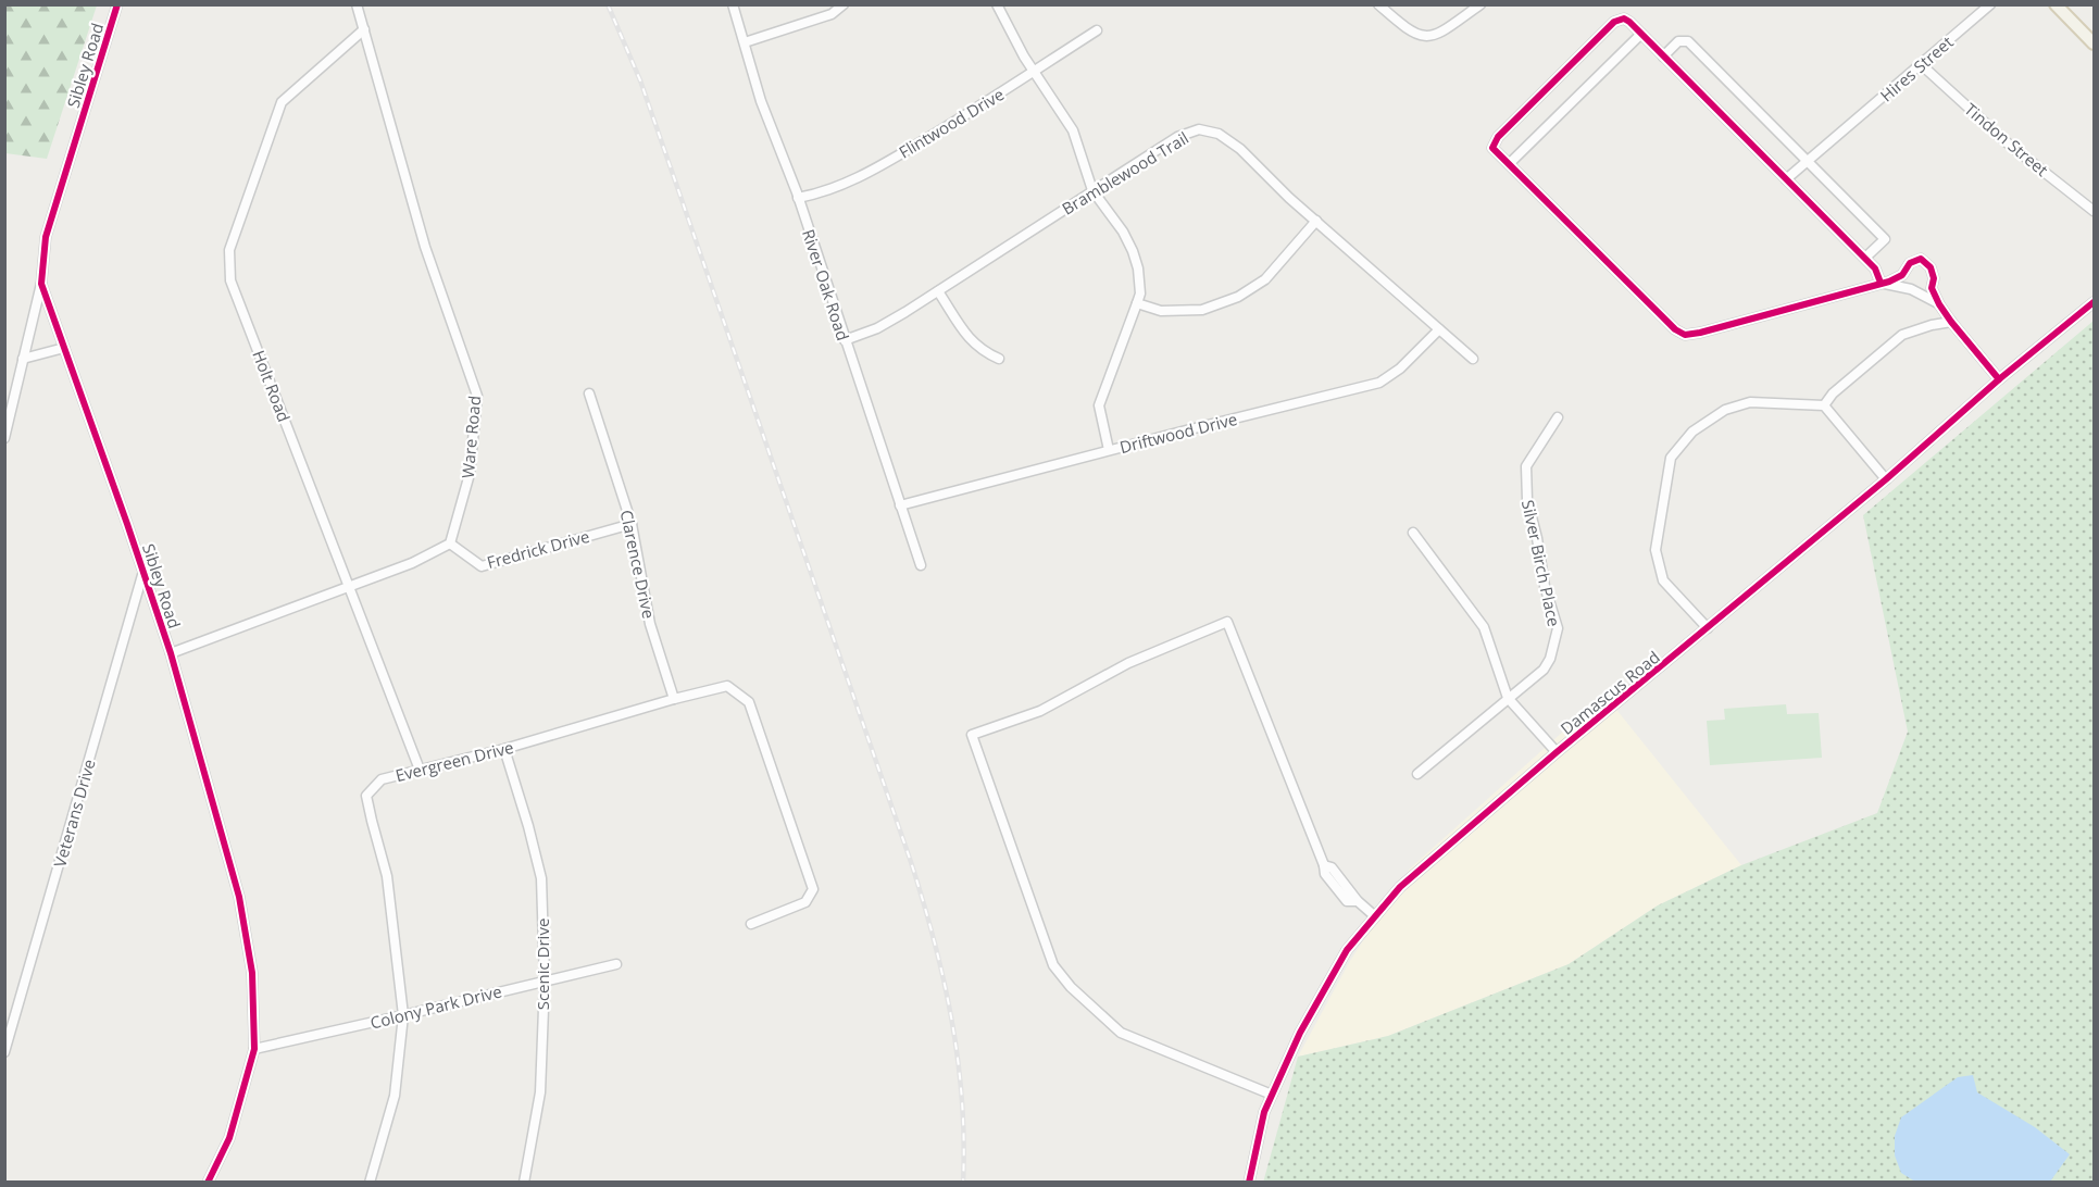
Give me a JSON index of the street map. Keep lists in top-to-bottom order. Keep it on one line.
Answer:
{"streets":{"street":["Sibley Road","Hires Street","Flintwood Drive","Tindon Street","Bramblewood Trail","River Oak Road","Holt Road","Driftwood Drive","Ware Road","Fredrick Drive","Silver Birch Place","Clarence Drive","Damascus Road","Evergreen Drive","Veterans Drive","Scenic Drive","Colony Park Drive"]},"crossings":[["Sibley Road","Veterans Drive"],["Sibley Road","Colony Park Drive"],["Hires Street","Tindon Street"],["Flintwood Drive","River Oak Road"],["Bramblewood Trail","River Oak Road"],["Bramblewood Trail","Driftwood Drive"],["River Oak Road","Driftwood Drive"],["Holt Road","Ware Road"],["Holt Road","Evergreen Drive"],["Ware Road","Fredrick Drive"],["Fredrick Drive","Clarence Drive"],["Clarence Drive","Evergreen Drive"],["Evergreen Drive","Scenic Drive"],["Evergreen Drive","Colony Park Drive"],["Scenic Drive","Colony Park Drive"]]}
